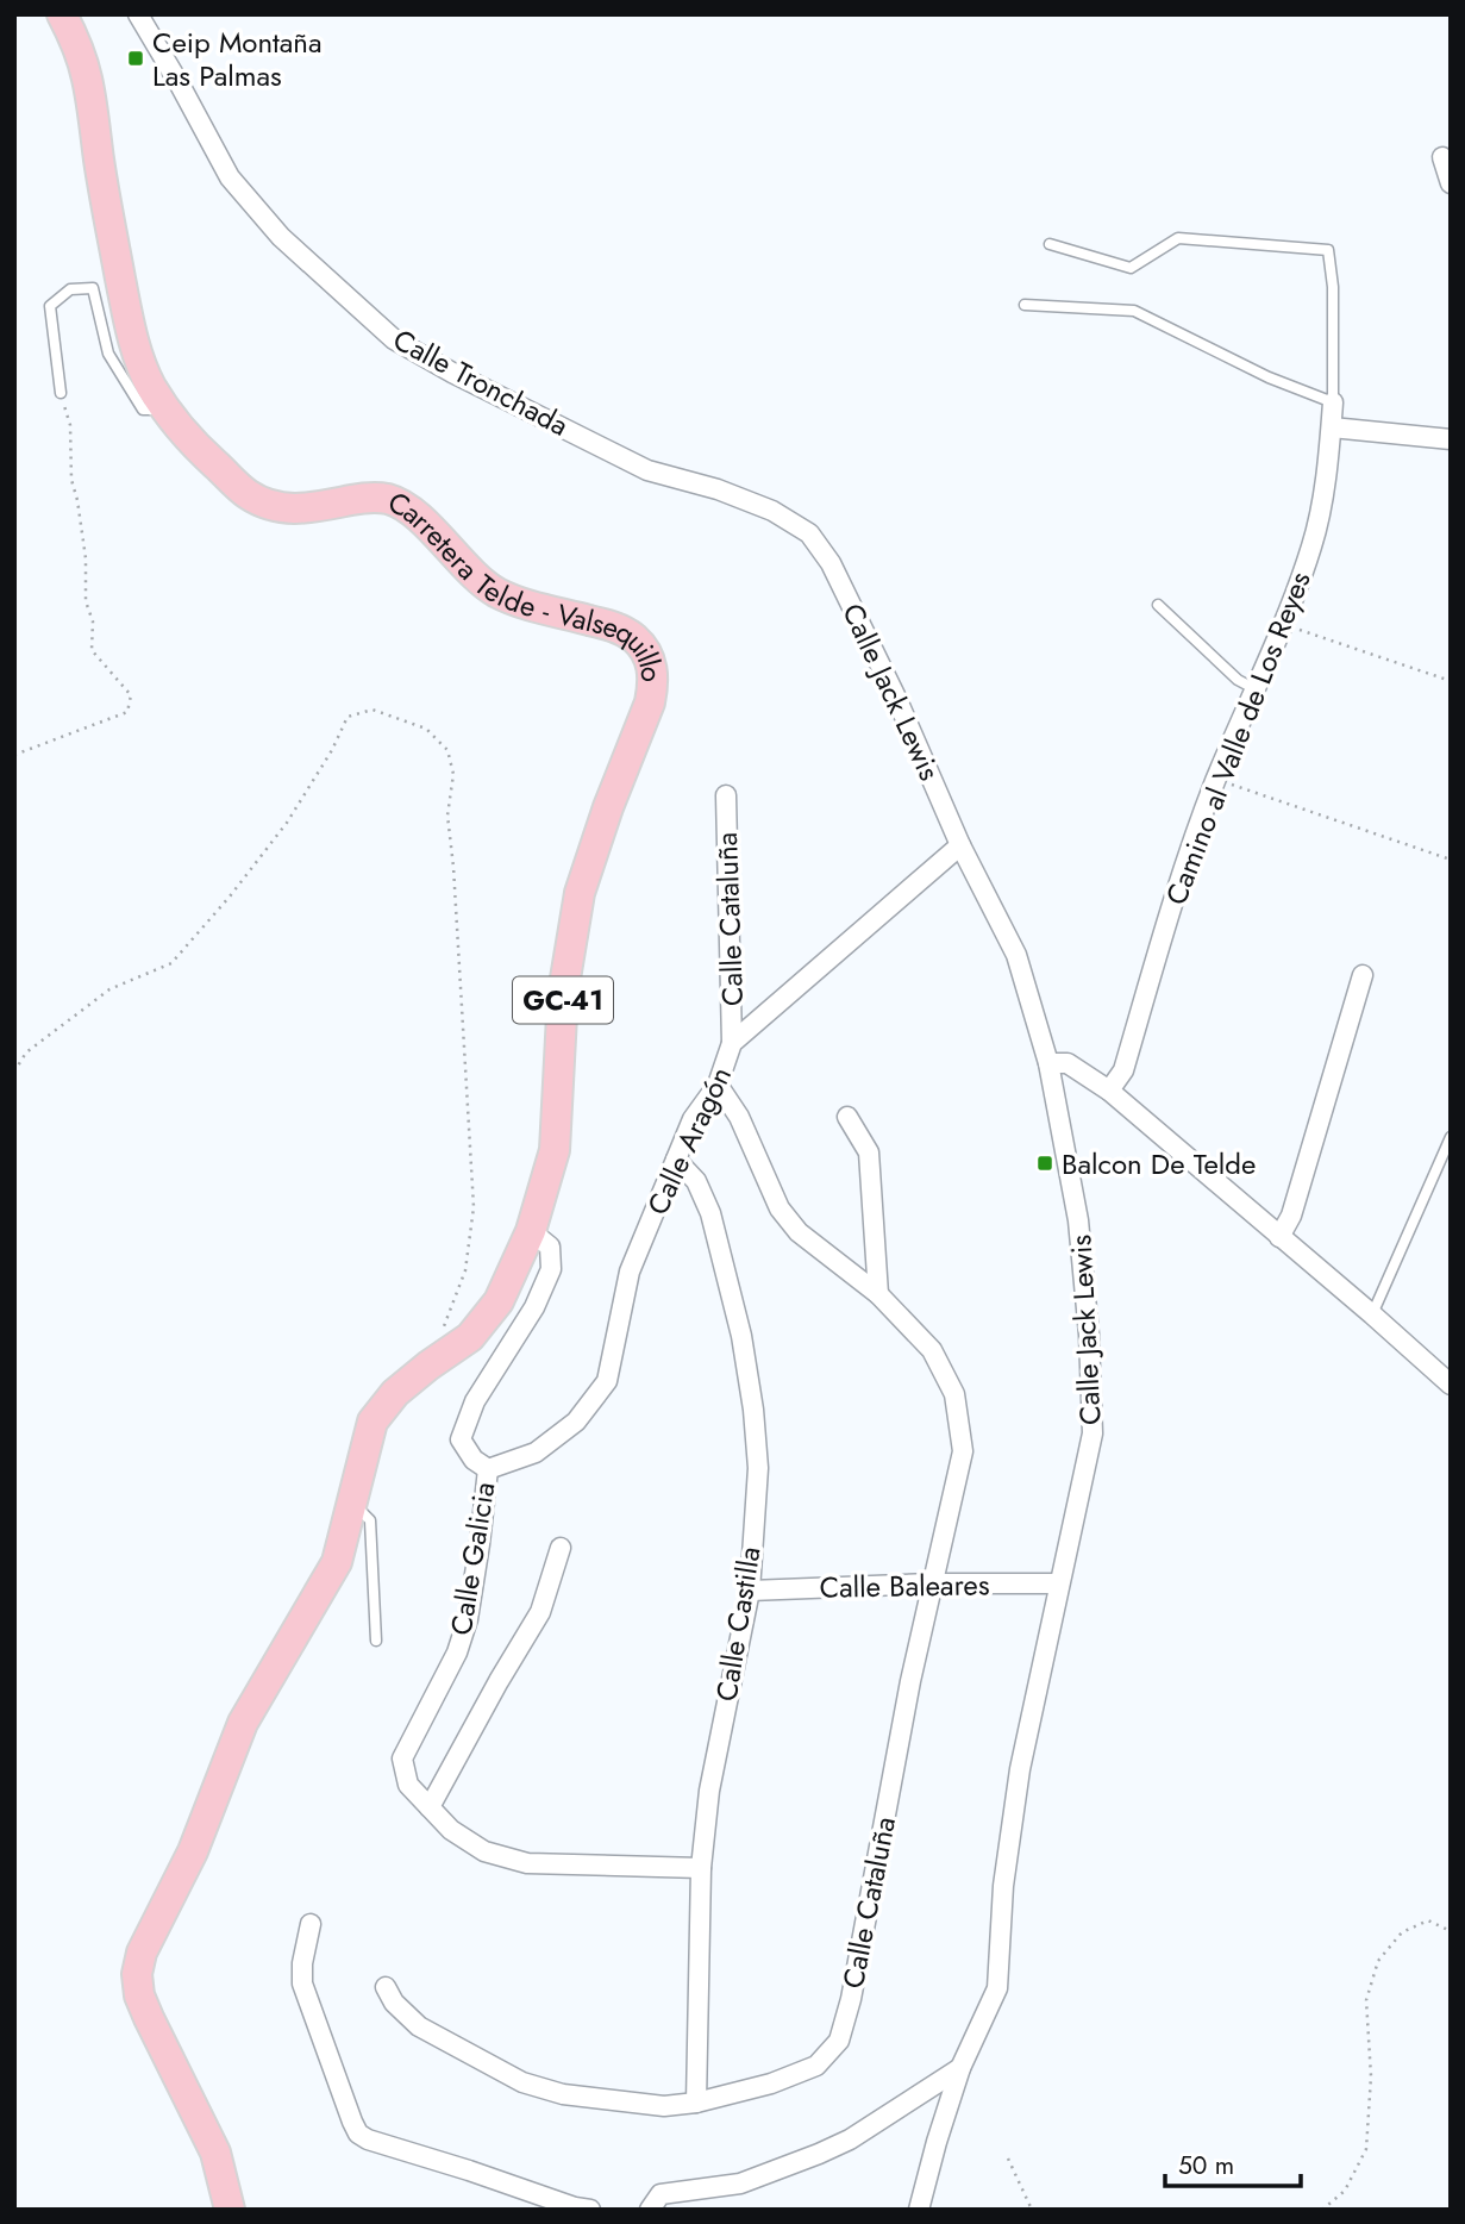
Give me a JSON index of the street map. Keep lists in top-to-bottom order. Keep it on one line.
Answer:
{"streets":{"main road":["Carretera Telde - Valsequillo","GC-41"],"street":["Calle Tronchada","Calle Jack Lewis","Camino al Valle de Los Reyes","Calle Cataluña","Calle Aragón","Calle Galicia","Calle Baleares","Calle Castilla"]},"crossings":[["Calle Tronchada","Calle Jack Lewis"],["Carretera Telde - Valsequillo","Calle Galicia"],["Calle Jack Lewis","Calle Aragón"],["Calle Jack Lewis","Calle Baleares"],["Calle Cataluña","Calle Aragón"],["Calle Cataluña","Calle Baleares"],["Calle Cataluña","Calle Castilla"],["Calle Aragón","Calle Galicia"],["Calle Aragón","Calle Castilla"],["Calle Galicia","Calle Castilla"],["Calle Baleares","Calle Castilla"]],"places":{"transit":["Ceip Montaña Las Palmas","Balcon De Telde"]},"scale_bar":"50 m"}
